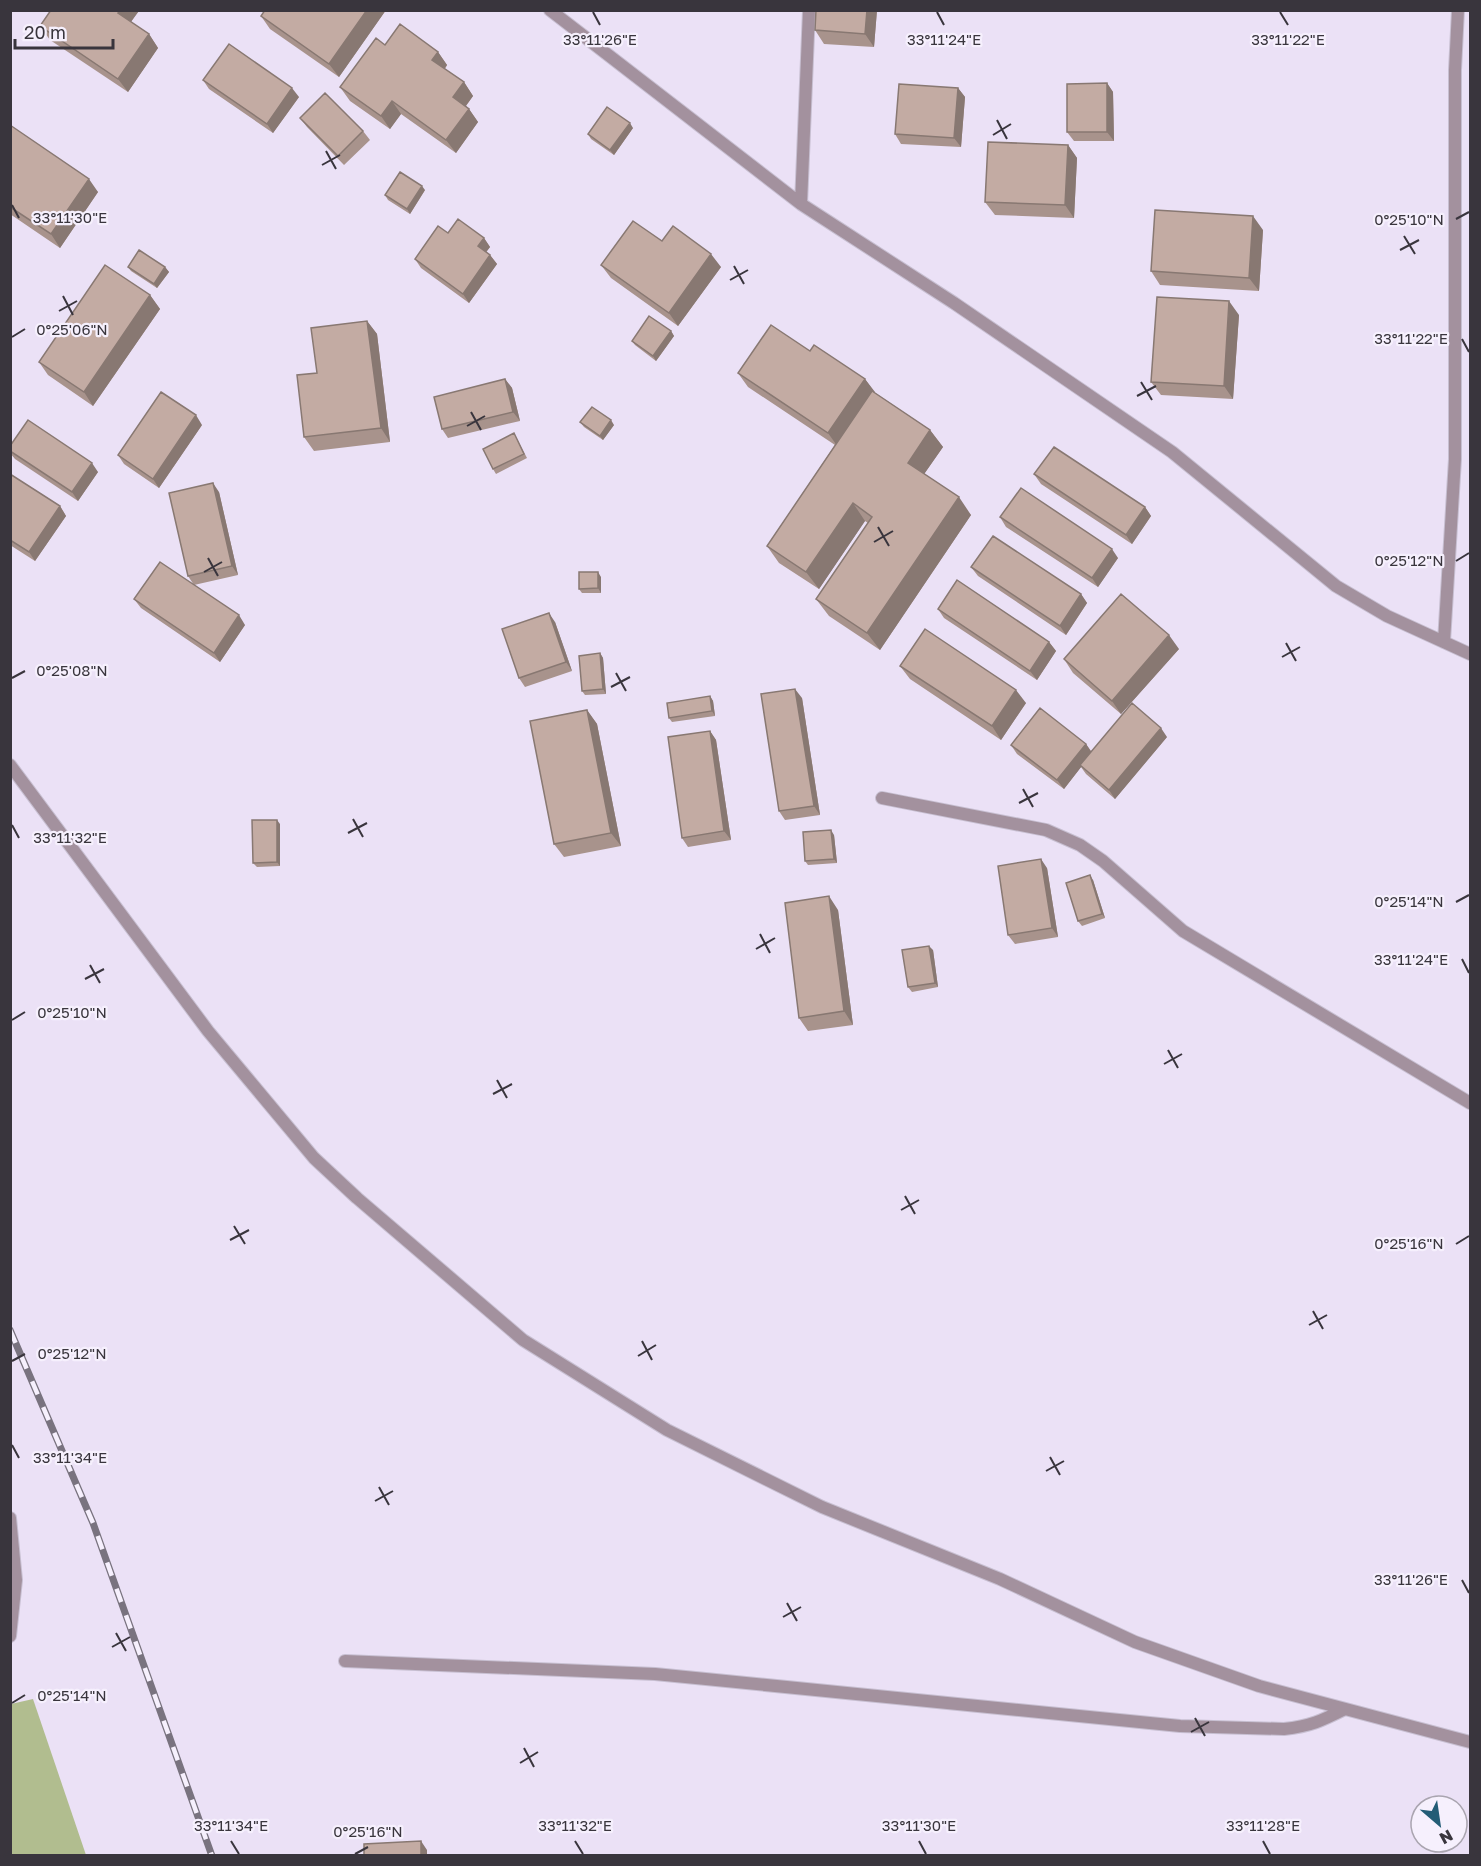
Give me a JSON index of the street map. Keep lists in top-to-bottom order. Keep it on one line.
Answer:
{"scale_bar":"20 m","north":"bottom right","coordinates":["33°11'26\"E","33°11'24\"E","33°11'22\"E","33°11'30\"E","0°25'10\"N","0°25'06\"N","0°25'12\"N","0°25'08\"N","33°11'32\"E","0°25'14\"N","0°25'16\"N","33°11'34\"E","33°11'28\"E"]}
